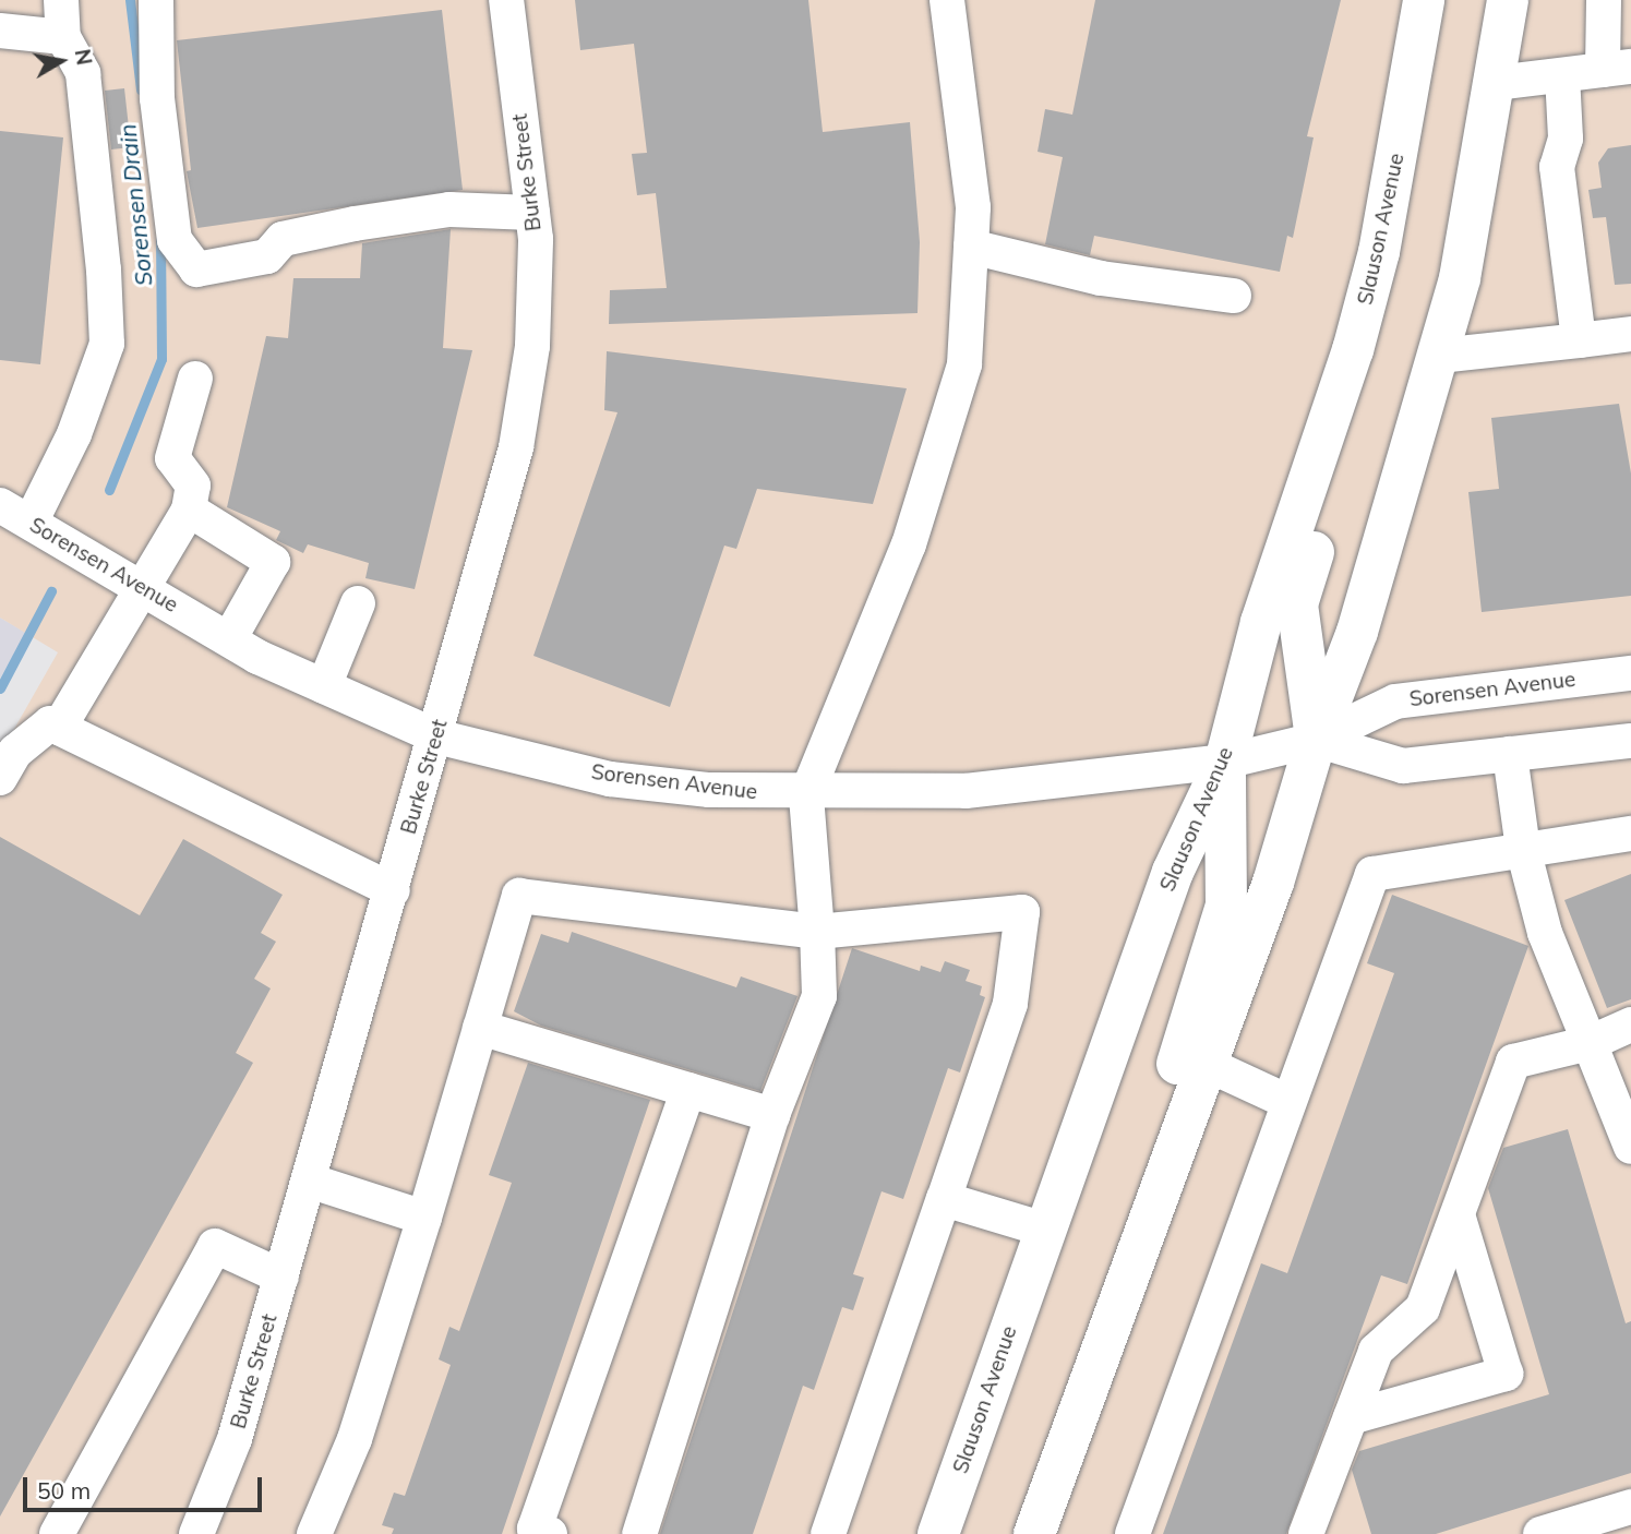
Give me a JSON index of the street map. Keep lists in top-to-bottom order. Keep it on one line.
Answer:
{"streets":{"main road":["Slauson Avenue"],"street":["Burke Street","Sorensen Avenue"]},"crossings":[["Burke Street","Sorensen Avenue"],["Slauson Avenue","Sorensen Avenue"]],"water":["Sorensen Drain"],"scale_bar":"50 m","north":"right"}
